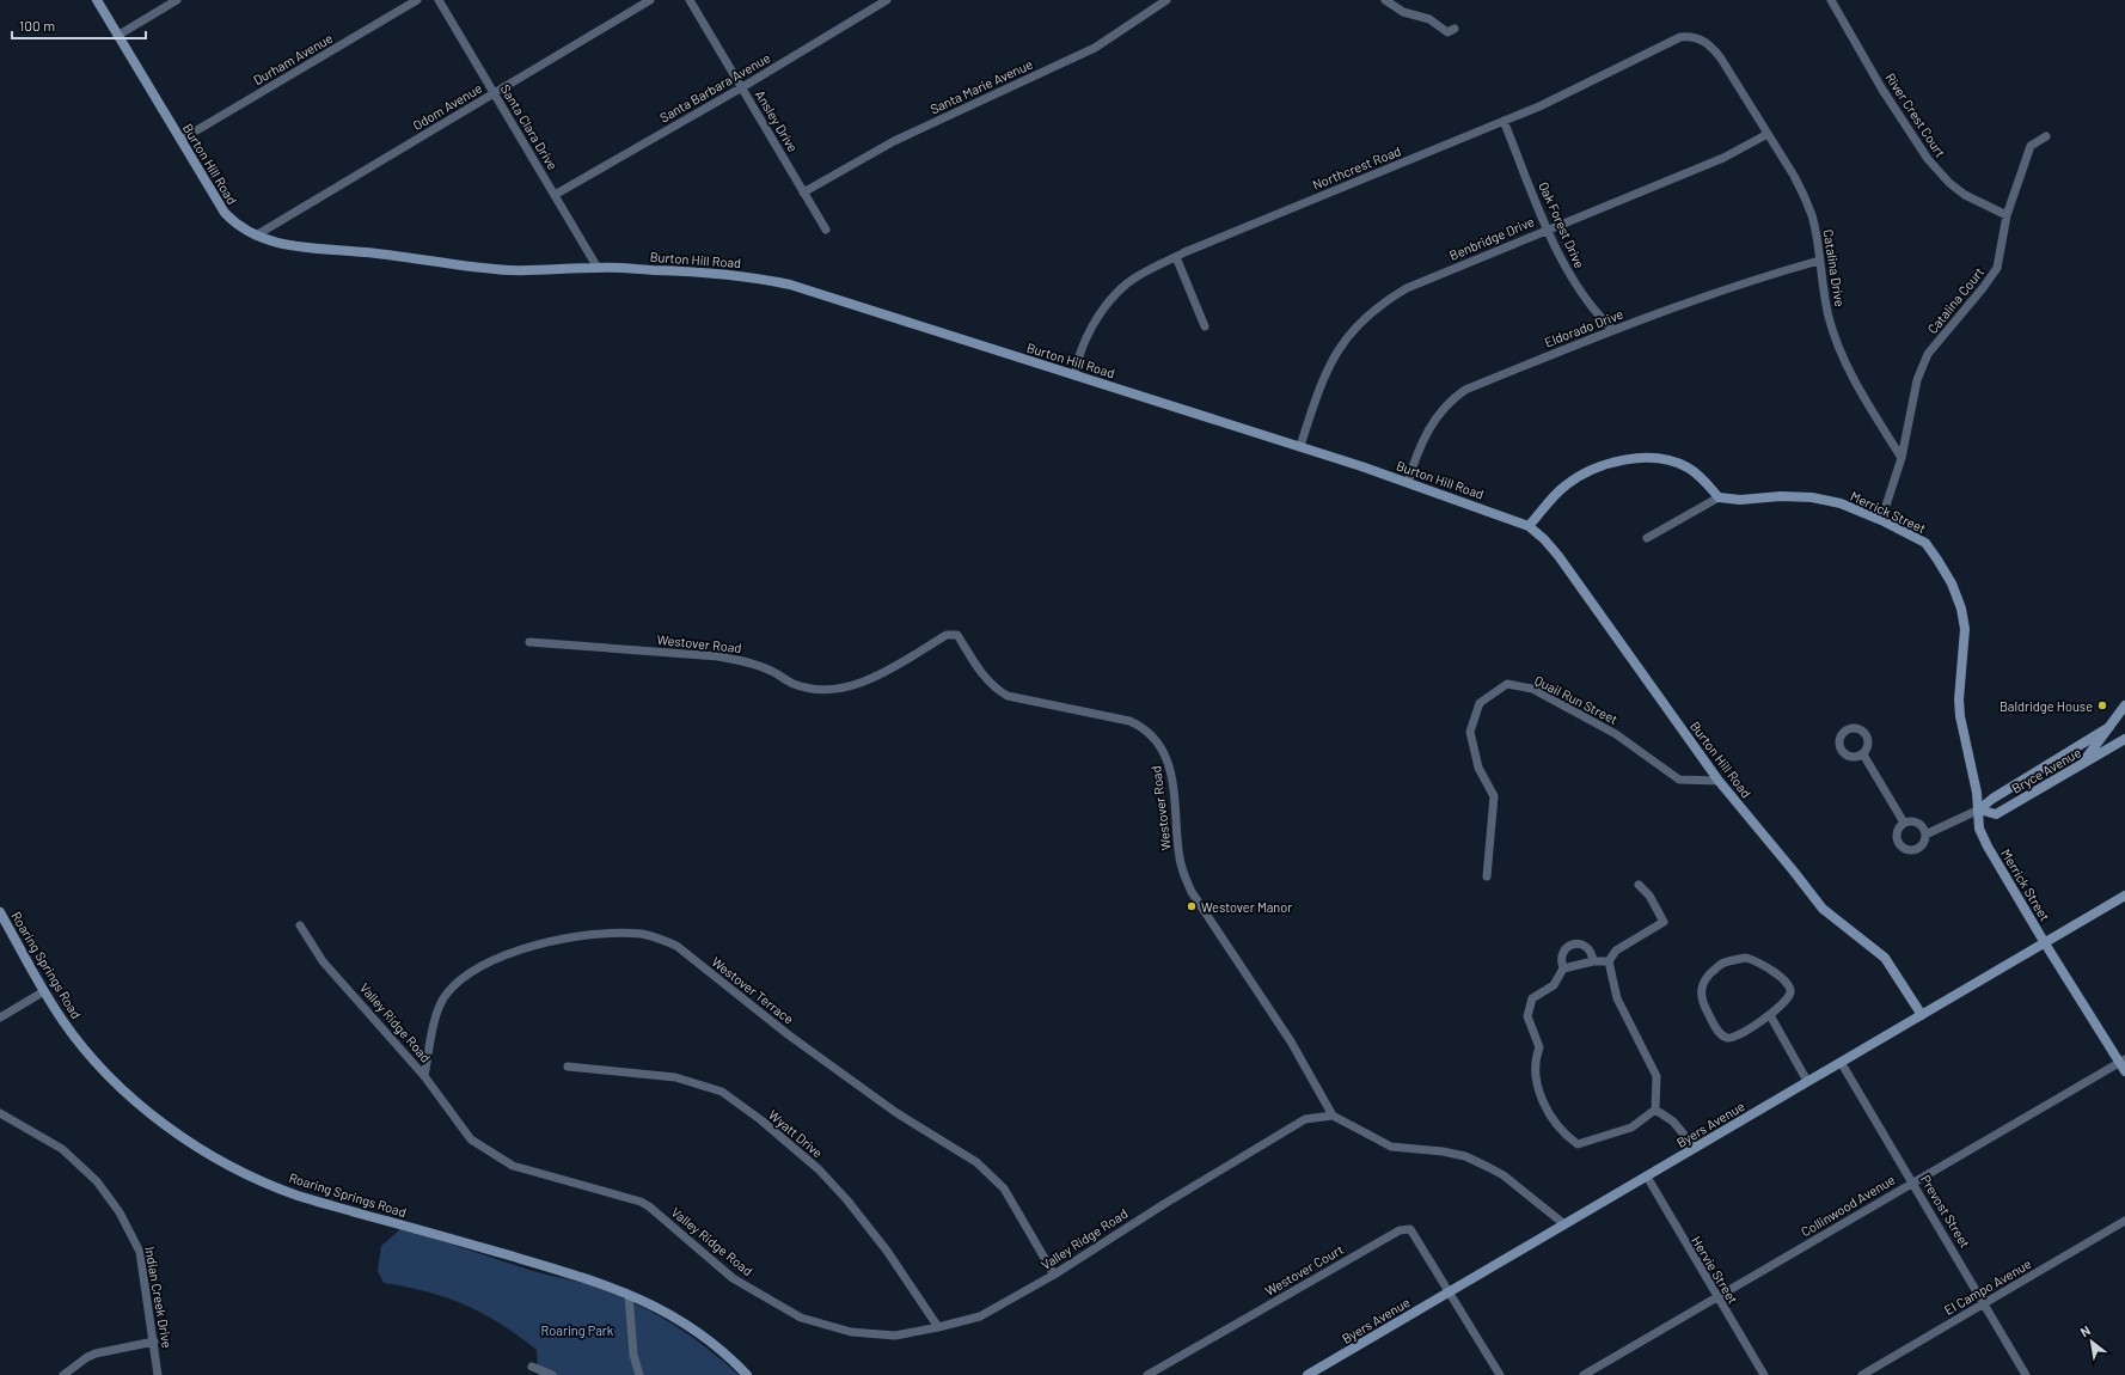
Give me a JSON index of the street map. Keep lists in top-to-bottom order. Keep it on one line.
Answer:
{"streets":{"street":["Durham Avenue","Santa Marie Avenue","Santa Barbara Avenue","Odom Avenue","River Crest Court","Ansley Drive","Santa Clara Drive","Burton Hill Road","Northcrest Road","Oak Forest Drive","Benbridge Drive","Catalina Drive","Catalina Court","Eldorado Drive","Merrick Street","Westover Road","Quail Run Street","Bryce Avenue","Roaring Springs Road","Westover Terrace","Valley Ridge Road","Byers Avenue","Wyatt Drive","Collinwood Avenue","Prevost Street","Westover Court","Hervie Street","El Campo Avenue","Indian Creek Drive"]},"crossings":[["Durham Avenue","Burton Hill Road"],["Santa Marie Avenue","Ansley Drive"],["Santa Barbara Avenue","Ansley Drive"],["Santa Barbara Avenue","Santa Clara Drive"],["Odom Avenue","Santa Clara Drive"],["Odom Avenue","Burton Hill Road"],["River Crest Court","Catalina Court"],["Santa Clara Drive","Burton Hill Road"],["Burton Hill Road","Northcrest Road"],["Burton Hill Road","Benbridge Drive"],["Burton Hill Road","Eldorado Drive"],["Burton Hill Road","Quail Run Street"],["Burton Hill Road","Byers Avenue"],["Northcrest Road","Oak Forest Drive"],["Northcrest Road","Catalina Drive"],["Oak Forest Drive","Benbridge Drive"],["Oak Forest Drive","Eldorado Drive"],["Benbridge Drive","Catalina Drive"],["Catalina Drive","Catalina Court"],["Catalina Drive","Eldorado Drive"],["Merrick Street","Bryce Avenue"],["Merrick Street","Byers Avenue"],["Merrick Street","Collinwood Avenue"],["Westover Road","Valley Ridge Road"],["Westover Terrace","Valley Ridge Road"],["Valley Ridge Road","Wyatt Drive"],["Byers Avenue","Prevost Street"],["Byers Avenue","Westover Court"],["Byers Avenue","Hervie Street"],["Collinwood Avenue","Prevost Street"],["Collinwood Avenue","Hervie Street"],["Prevost Street","El Campo Avenue"]],"parks":["Roaring Park"],"places":["Baldridge House","Westover Manor"],"scale_bar":"100 m","north":"top left"}
